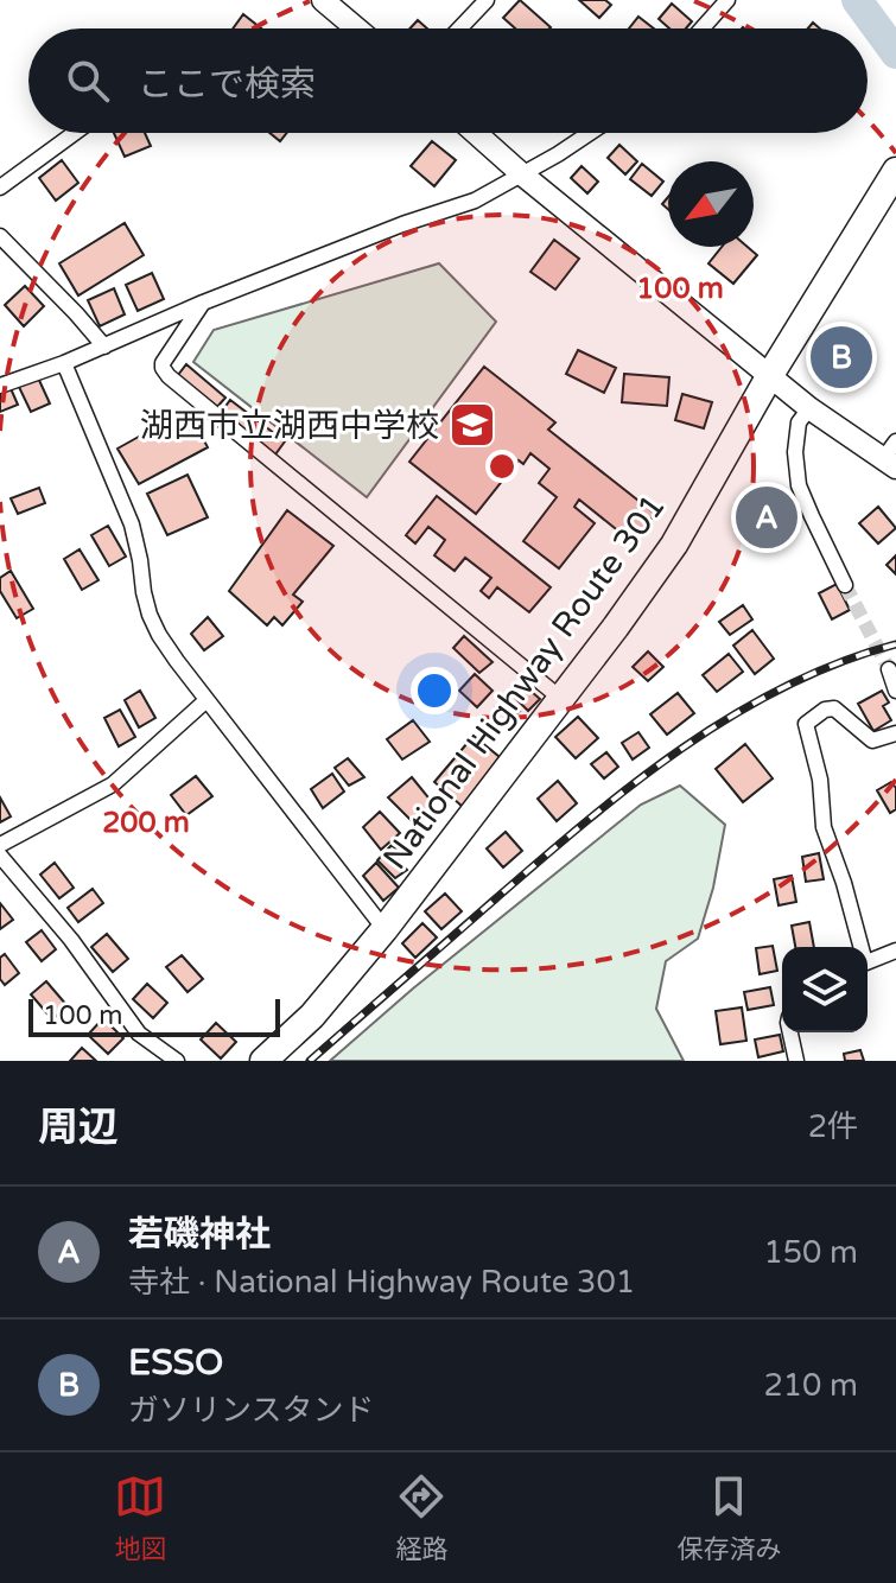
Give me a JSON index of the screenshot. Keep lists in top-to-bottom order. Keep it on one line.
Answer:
{"streets":{"highway":["National Highway Route 301"]},"places":{"school or university":["湖西市立湖西中学校"]},"scale_bar":"100 m","north":"bottom left","page":{"search":"ここで検索","pins":["B","A"],"scale":"100 m","heading":["周辺","2件"],"list":[{"mark":"A","name":"若磯神社","note":"寺社 · National Highway Route 301","value":"150 m"},{"mark":"B","name":"ESSO","note":"ガソリンスタンド","value":"210 m"}],"nav":["地図","経路","保存済み"]},"rings":["100 m","200 m"]}
